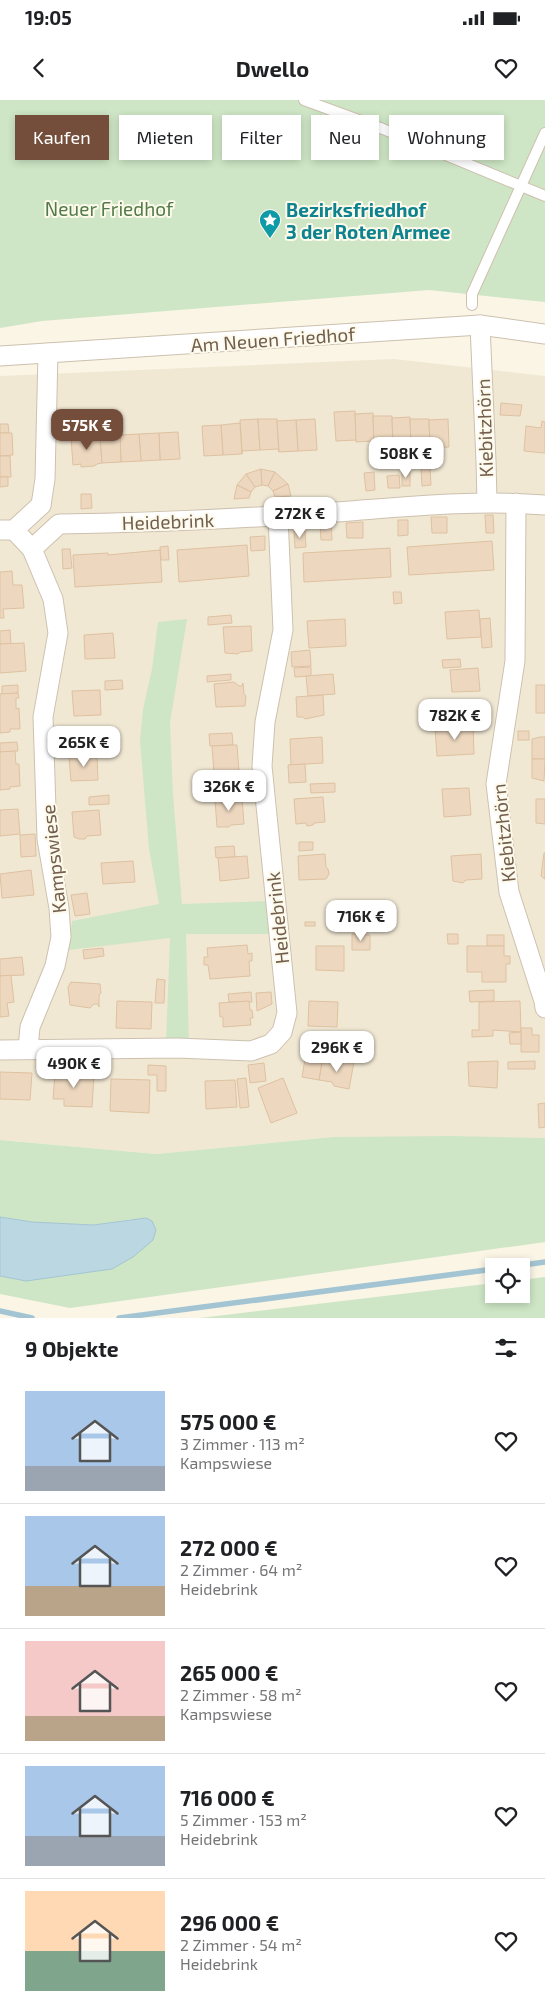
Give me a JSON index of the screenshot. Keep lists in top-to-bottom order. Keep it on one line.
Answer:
{"streets":{"street":["Am Neuen Friedhof","Kiebitzhörn","Heidebrink","Kampswiese"]},"crossings":[["Am Neuen Friedhof","Kiebitzhörn"],["Kiebitzhörn","Heidebrink"],["Heidebrink","Kampswiese"]],"parks":["Neuer Friedhof"],"places":{"place":["Bezirksfriedhof 3 der Roten Armee"]},"page":{"status":"19:05","header":"Dwello","chip":["Kaufen","Mieten","Filter","Neu","Wohnung"],"price":["575K €","508K €","272K €","782K €","265K €","326K €","716K €","296K €","490K €"],"heading":"9 Objekte","list":[{"name":"575 000 €","note":"3 Zimmer · 113 m² · Kampswiese"},{"name":"272 000 €","note":"2 Zimmer · 64 m² · Heidebrink"},{"name":"265 000 €","note":"2 Zimmer · 58 m² · Kampswiese"},{"name":"716 000 €","note":"5 Zimmer · 153 m² · Heidebrink"},{"name":"296 000 €","note":"2 Zimmer · 54 m² · Heidebrink"}]}}
